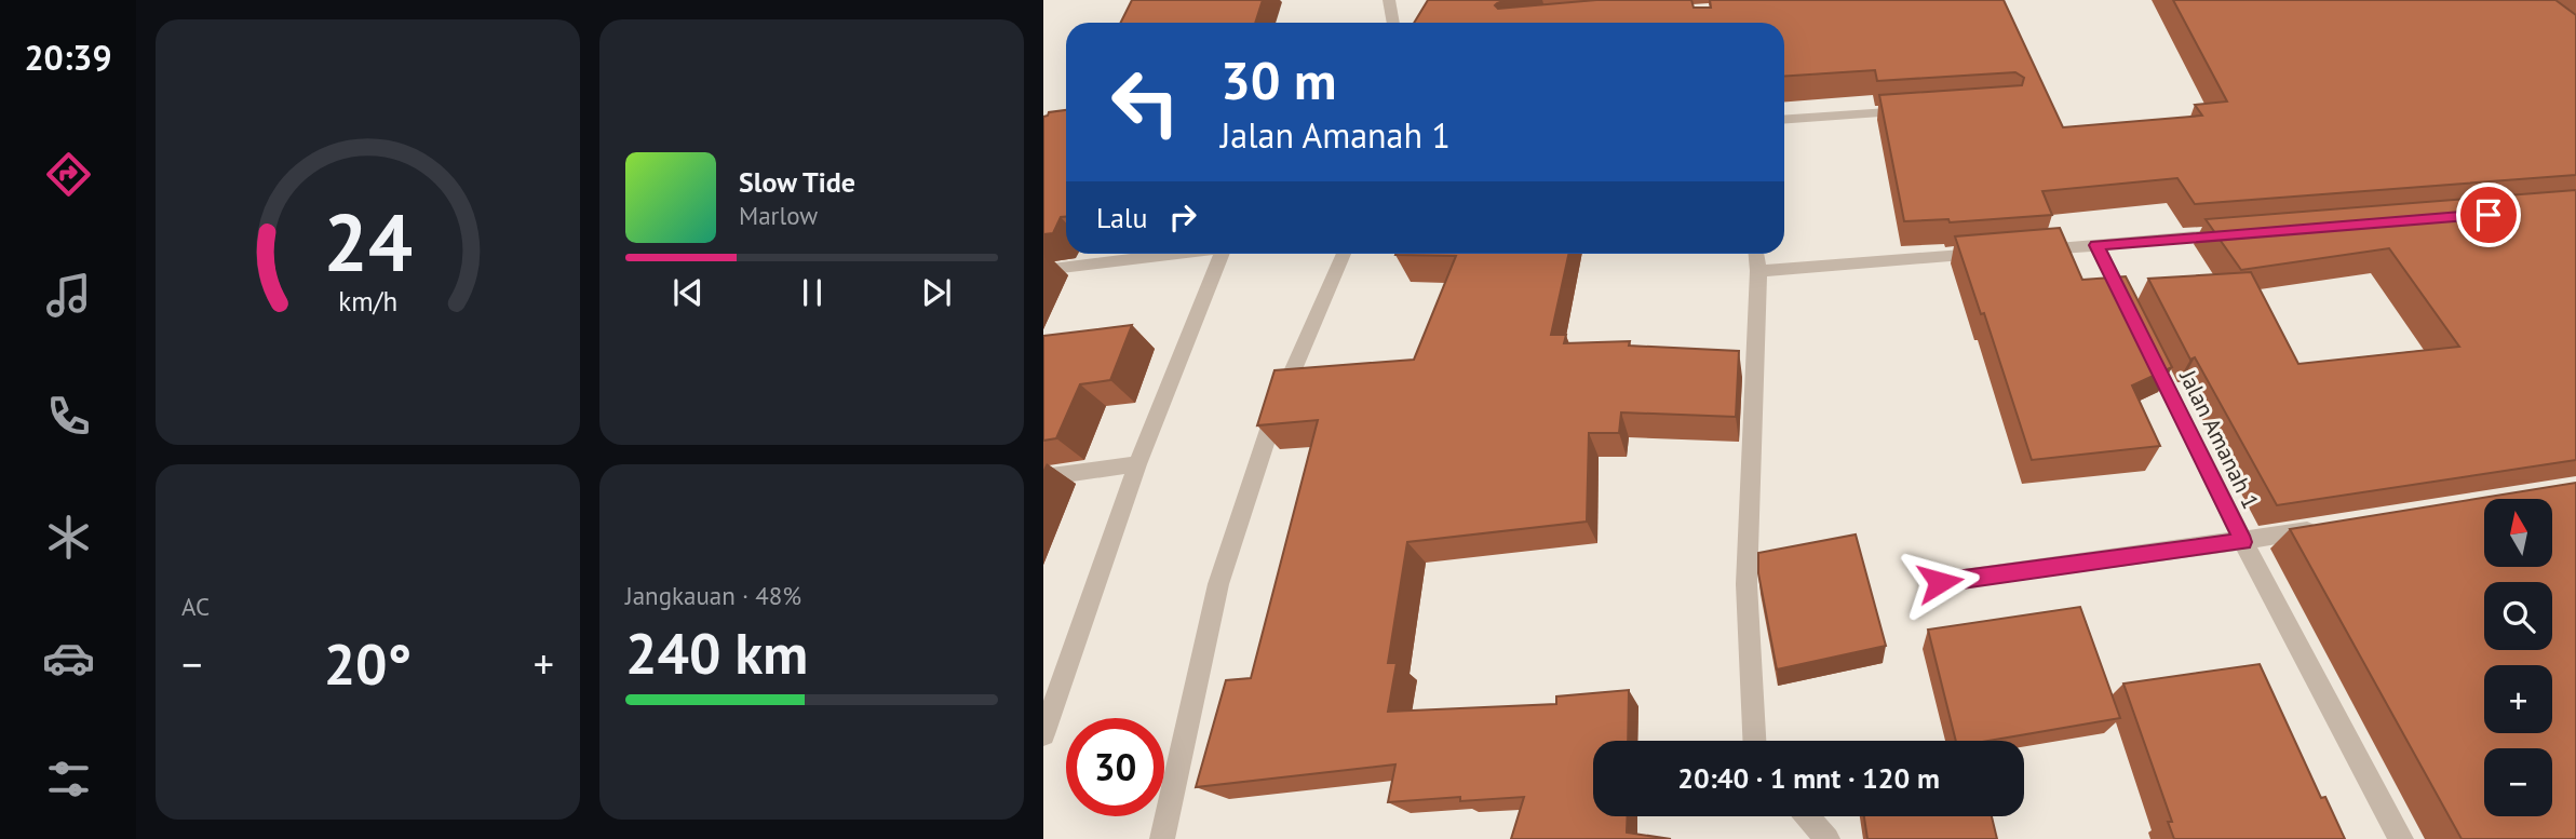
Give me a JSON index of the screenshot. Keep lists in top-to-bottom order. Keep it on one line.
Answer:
{"streets":{"street":["Jalan Amanah 1"]},"north":"top","page":{"tabs":"20:39","turn":["30 m","Jalan Amanah 1"],"song":["Slow Tide","Marlow"],"then":"Lalu","tile":["AC",["Jangkauan · 48%","240 km"]],"map_buttons":["+","−"],"heat":["−","20°","+"],"limit":"30","trip":"20:40 · 1 mnt · 120 m","gauge":["24","km/h"]}}
